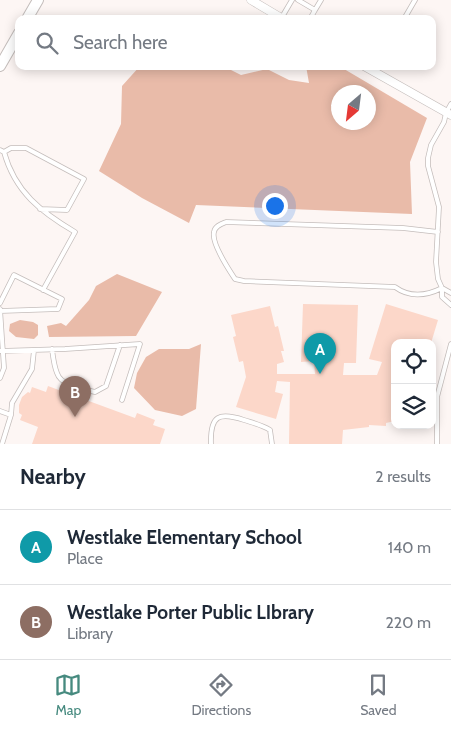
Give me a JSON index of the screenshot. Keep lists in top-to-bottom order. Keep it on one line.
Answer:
{"north":"bottom left","page":{"search":"Search here","pins":["A","B"],"heading":["Nearby","2 results"],"list":[{"mark":"A","name":"Westlake Elementary School","note":"Place","value":"140 m"},{"mark":"B","name":"Westlake Porter Public LIbrary","note":"Library","value":"220 m"}],"nav":["Map","Directions","Saved"]}}
